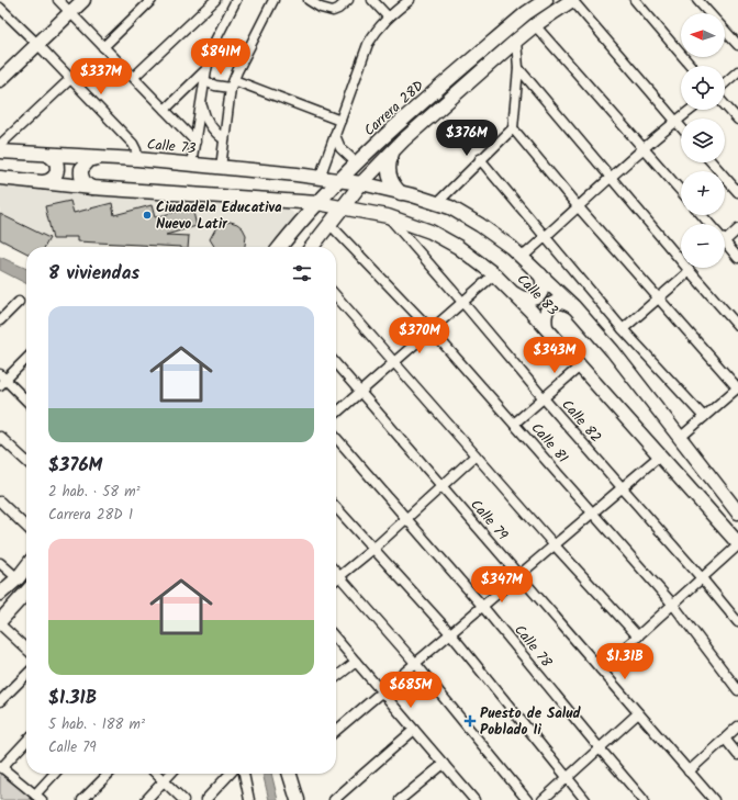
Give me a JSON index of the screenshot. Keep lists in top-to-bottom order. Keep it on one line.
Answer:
{"streets":{"main road":["Carrera 28D","Calle 73","Calle 83"],"street":["Calle 82","Calle 81","Calle 79","Calle 78"]},"crossings":[["Carrera 28D","Calle 73"],["Carrera 28D","Calle 83"],["Carrera 28D","Calle 81"],["Calle 73","Calle 83"],["Calle 83","Calle 82"]],"places":{"other":["Ciudadela Educativa Nuevo Latir"],"health":["Puesto de Salud Poblado Ii"]},"north":"left","page":{"map_buttons":["+","−"],"price":["$841M","$337M","$376M","$370M","$343M","$347M","$1.31B","$685M"],"heading":"8 viviendas","list":[{"name":"$376M","note":"2 hab. · 58 m² · Carrera 28D 1"},{"name":"$1.31B","note":"5 hab. · 188 m² · Calle 79"}]}}
